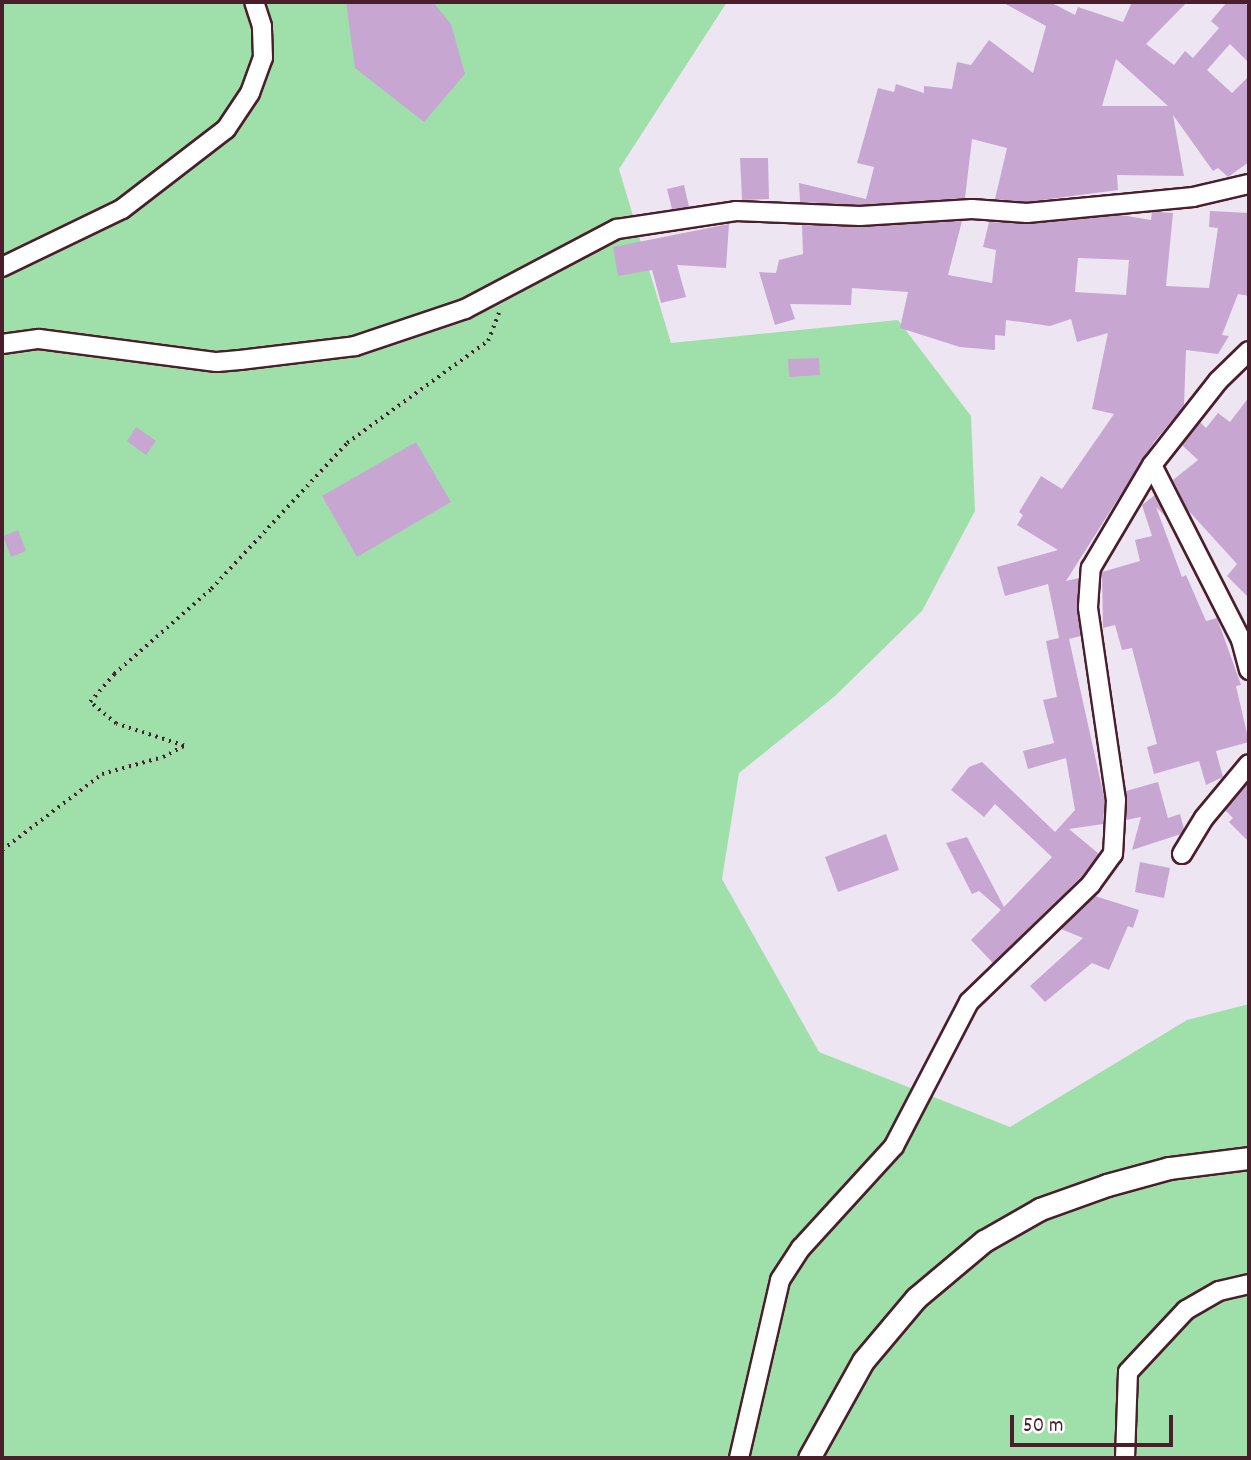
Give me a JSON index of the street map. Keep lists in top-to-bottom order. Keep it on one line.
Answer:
{"scale_bar":"50 m"}
